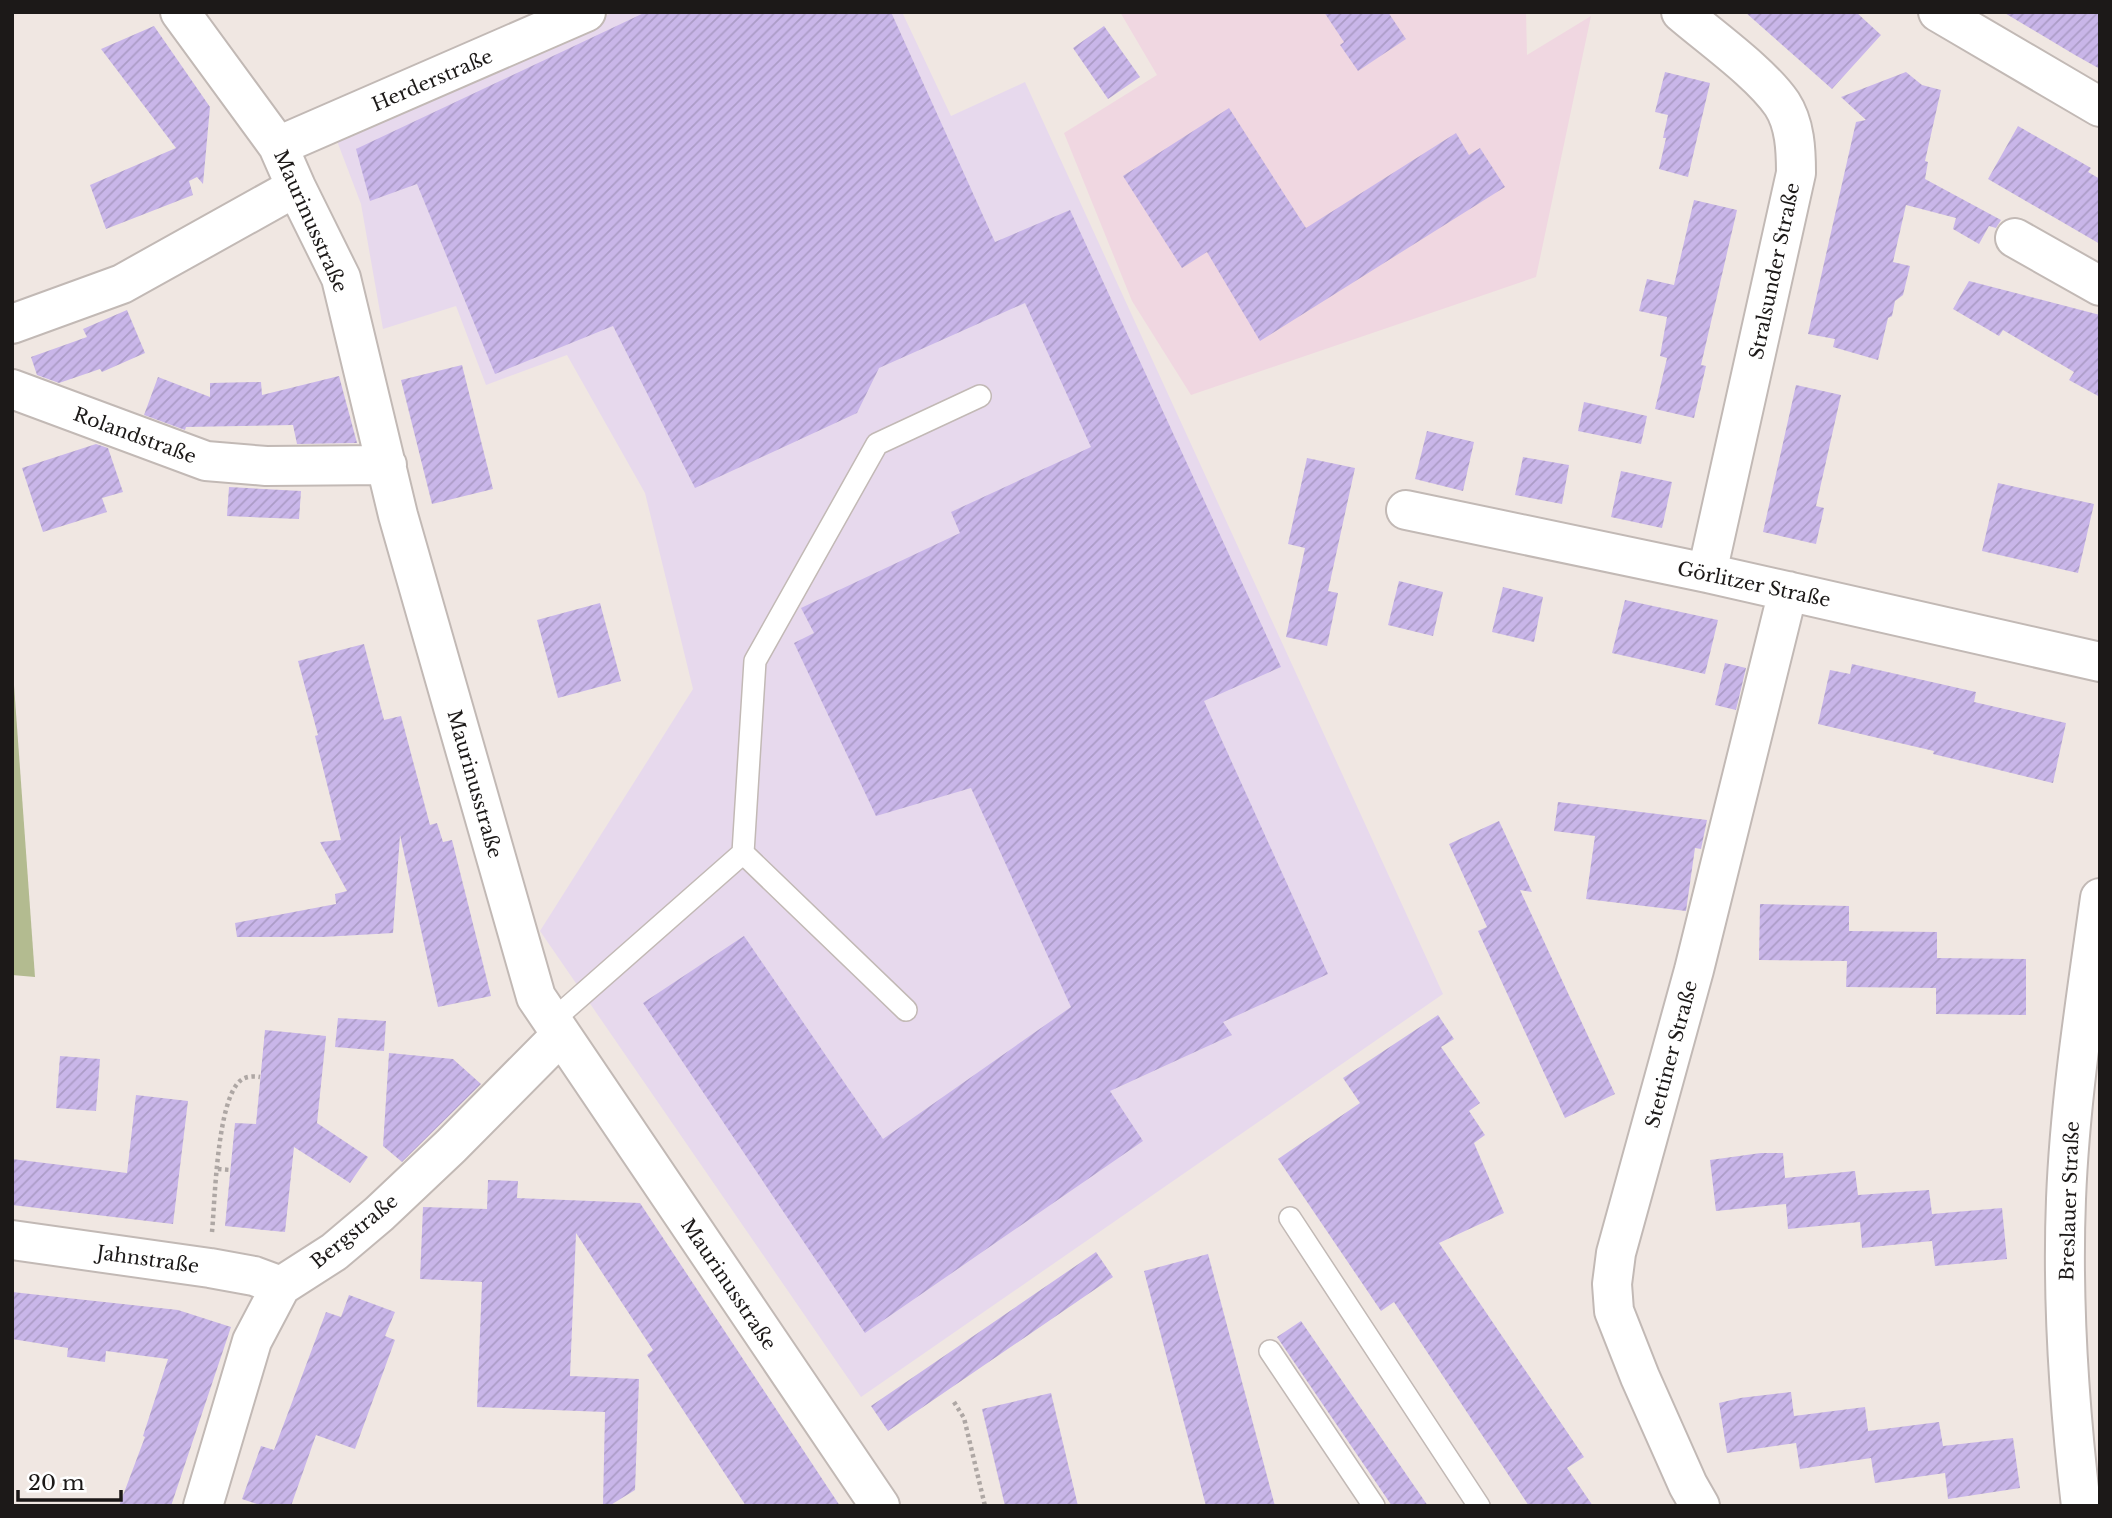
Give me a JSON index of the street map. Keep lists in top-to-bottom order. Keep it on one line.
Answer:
{"streets":{"street":["Herderstraße","Maurinusstraße","Stralsunder Straße","Rolandstraße","Görlitzer Straße","Stettiner Straße","Breslauer Straße","Bergstraße","Jahnstraße"]},"crossings":[["Herderstraße","Maurinusstraße"],["Maurinusstraße","Rolandstraße"],["Maurinusstraße","Bergstraße"],["Stralsunder Straße","Görlitzer Straße"],["Görlitzer Straße","Stettiner Straße"],["Bergstraße","Jahnstraße"]],"scale_bar":"20 m"}
